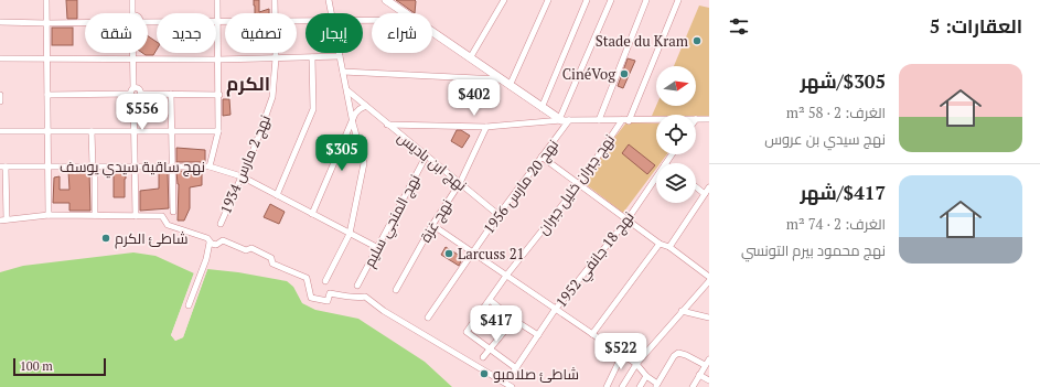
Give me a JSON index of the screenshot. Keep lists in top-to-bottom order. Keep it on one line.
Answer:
{"streets":{"street":["نهج ابن باديس","نهج 2 مارس 1934","نهج ساقية سيدي يوسف","نهج جبران خليل جبران","نهج 20 مارس 1956","نهج المنجي سليم","نهج غزة","نهج 18 جانفي 1952"]},"crossings":[["نهج ابن باديس","نهج 20 مارس 1956"],["نهج ابن باديس","نهج المنجي سليم"],["نهج ابن باديس","نهج غزة"],["نهج 2 مارس 1934","نهج ساقية سيدي يوسف"],["نهج ساقية سيدي يوسف","نهج المنجي سليم"],["نهج جبران خليل جبران","نهج 18 جانفي 1952"]],"districts":["الكرم"],"places":["Stade du Kram","CinéVog","شاطئ الکرم","Larcuss 21","شاطئ صلامبو"],"scale_bar":"100 m","north":"right","page":{"heading":"العقارات: 5","chip":["شراء","إيجار","تصفية","جديد","شقة"],"list":[{"name":"$305/شهر","note":"الغرف: 2 · 58 m² · نهج سيدي بن عروس"},{"name":"$417/شهر","note":"الغرف: 2 · 74 m² · نهج محمود بيرم التونسي"}],"price":["$402","$556","$305","$417","$522"],"scale":"100 m"}}
